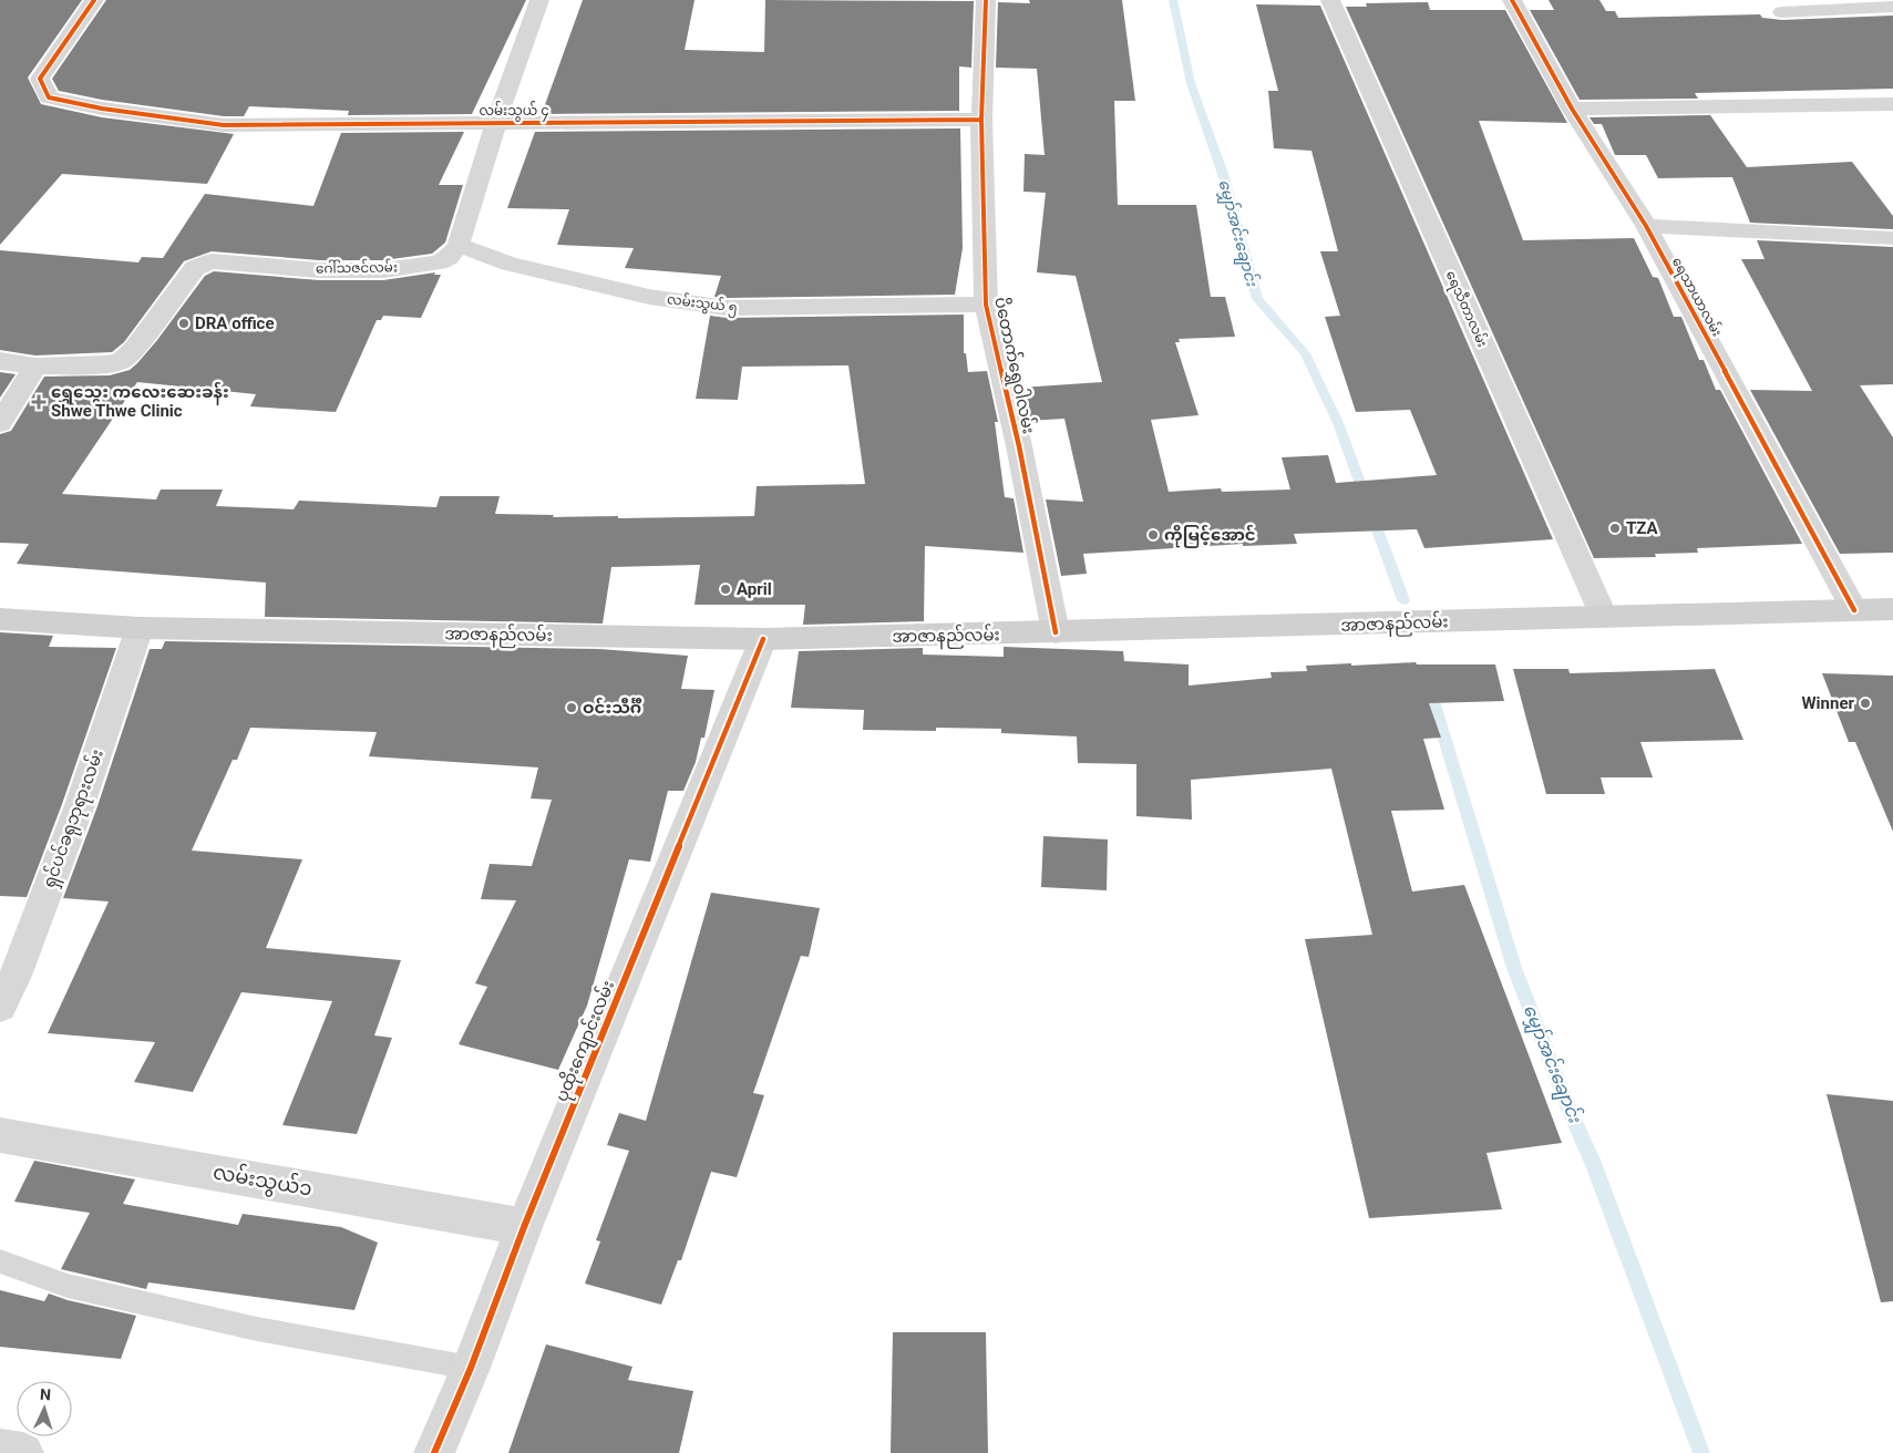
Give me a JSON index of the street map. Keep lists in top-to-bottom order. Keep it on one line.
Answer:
{"streets":{"main road":["အာဇာနည်လမ်း"],"street":["လမ်းသွယ် ၄","ဂေါ်သဇင်လမ်း","ရေသာယာလမ်း","လမ်းသွယ် ၅","ရေသီတာလမ်း","ပိတောက်ရွှေဝါလမ်း","ရှင်ပင်ခရုဘုရားလမ်း","ပုထိုးကျောင်းလမ်း","လမ်းသွယ်၁"]},"crossings":[["လမ်းသွယ် ၄","ပိတောက်ရွှေဝါလမ်း"],["ဂေါ်သဇင်လမ်း","လမ်းသွယ် ၅"],["ရေသာယာလမ်း","အာဇာနည်လမ်း"],["လမ်းသွယ် ၅","ပိတောက်ရွှေဝါလမ်း"],["ရေသီတာလမ်း","အာဇာနည်လမ်း"],["ပိတောက်ရွှေဝါလမ်း","အာဇာနည်လမ်း"],["အာဇာနည်လမ်း","ရှင်ပင်ခရုဘုရားလမ်း"],["အာဇာနည်လမ်း","ပုထိုးကျောင်းလမ်း"],["ပုထိုးကျောင်းလမ်း","လမ်းသွယ်၁"]],"water":["မျှော်အင်းချောင်း"],"places":{"other":["DRA office","TZA","ကိုမြင့်အောင်","April","Winner","ဝင်းသီင်္ဂီ"],"health":["ရွှေသွေး ကလေးဆေးခန်း Shwe Thwe Clinic"]},"north":"top"}
